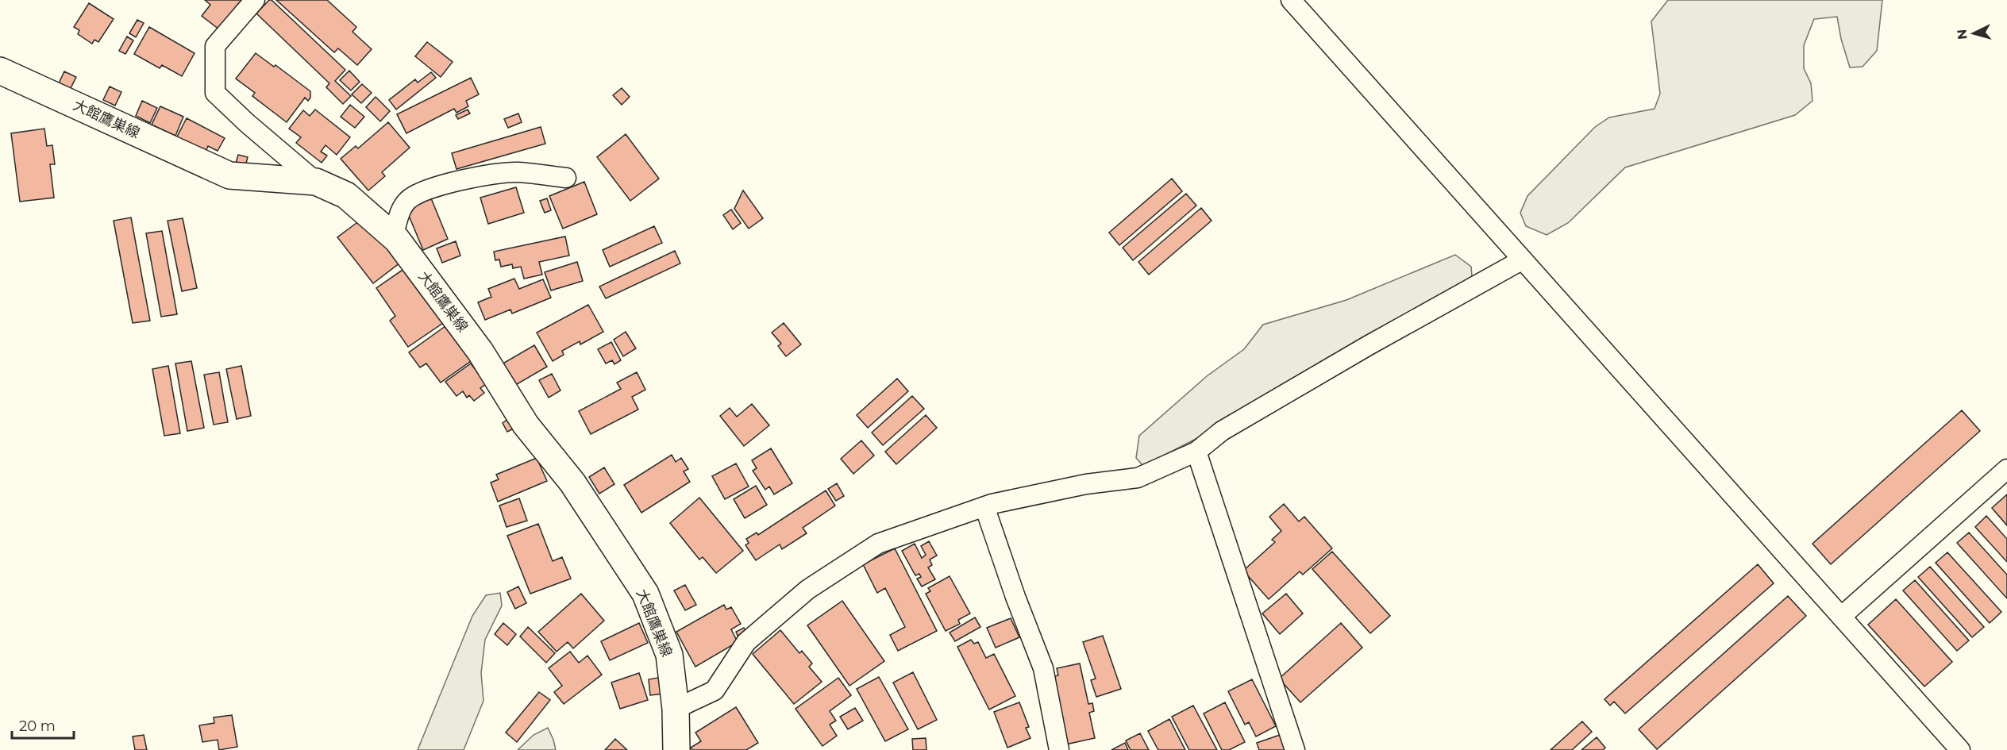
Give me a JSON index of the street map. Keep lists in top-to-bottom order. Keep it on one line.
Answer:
{"streets":{"main road":["大館鷹巣線"]},"scale_bar":"20 m","north":"left"}
